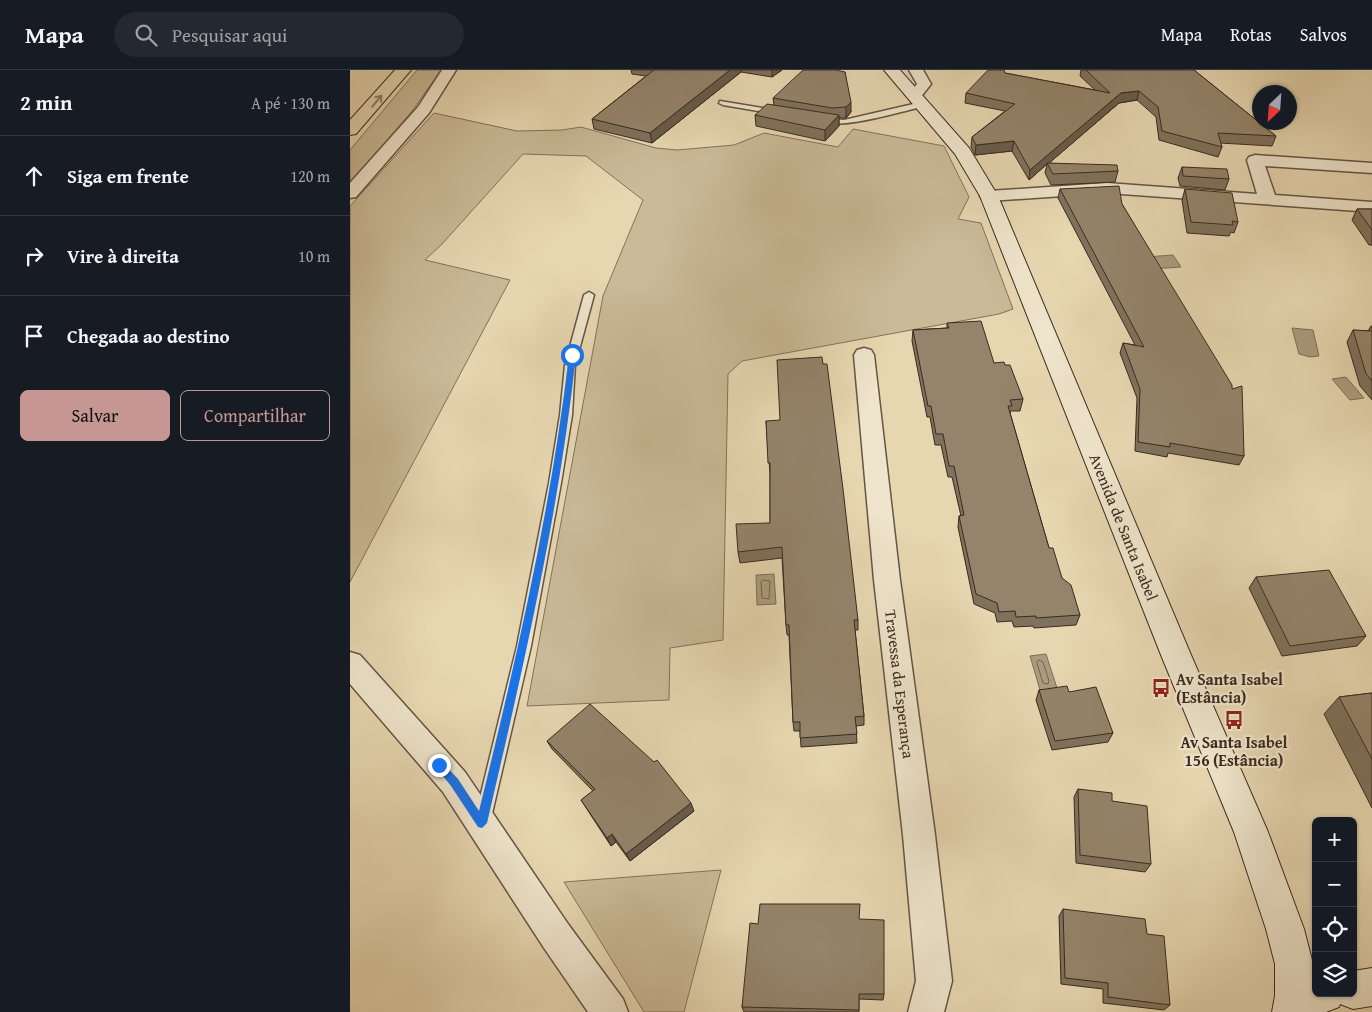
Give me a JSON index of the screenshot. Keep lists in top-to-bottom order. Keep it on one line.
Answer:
{"streets":{"street":["Avenida de Santa Isabel","Travessa da Esperança"]},"places":{"bus stop":["Av Santa Isabel (Estância)","Av Santa Isabel 156 (Estância)"]},"north":"bottom left","page":{"header":"Mapa","search":"Pesquisar aqui","nav":["Mapa","Rotas","Salvos"],"heading":["2 min","A pé · 130 m"],"list":[["Siga em frente","120 m"],["Vire à direita","10 m"],"Chegada ao destino"],"buttons":["Salvar","Compartilhar"],"map_buttons":["+","−"]}}
